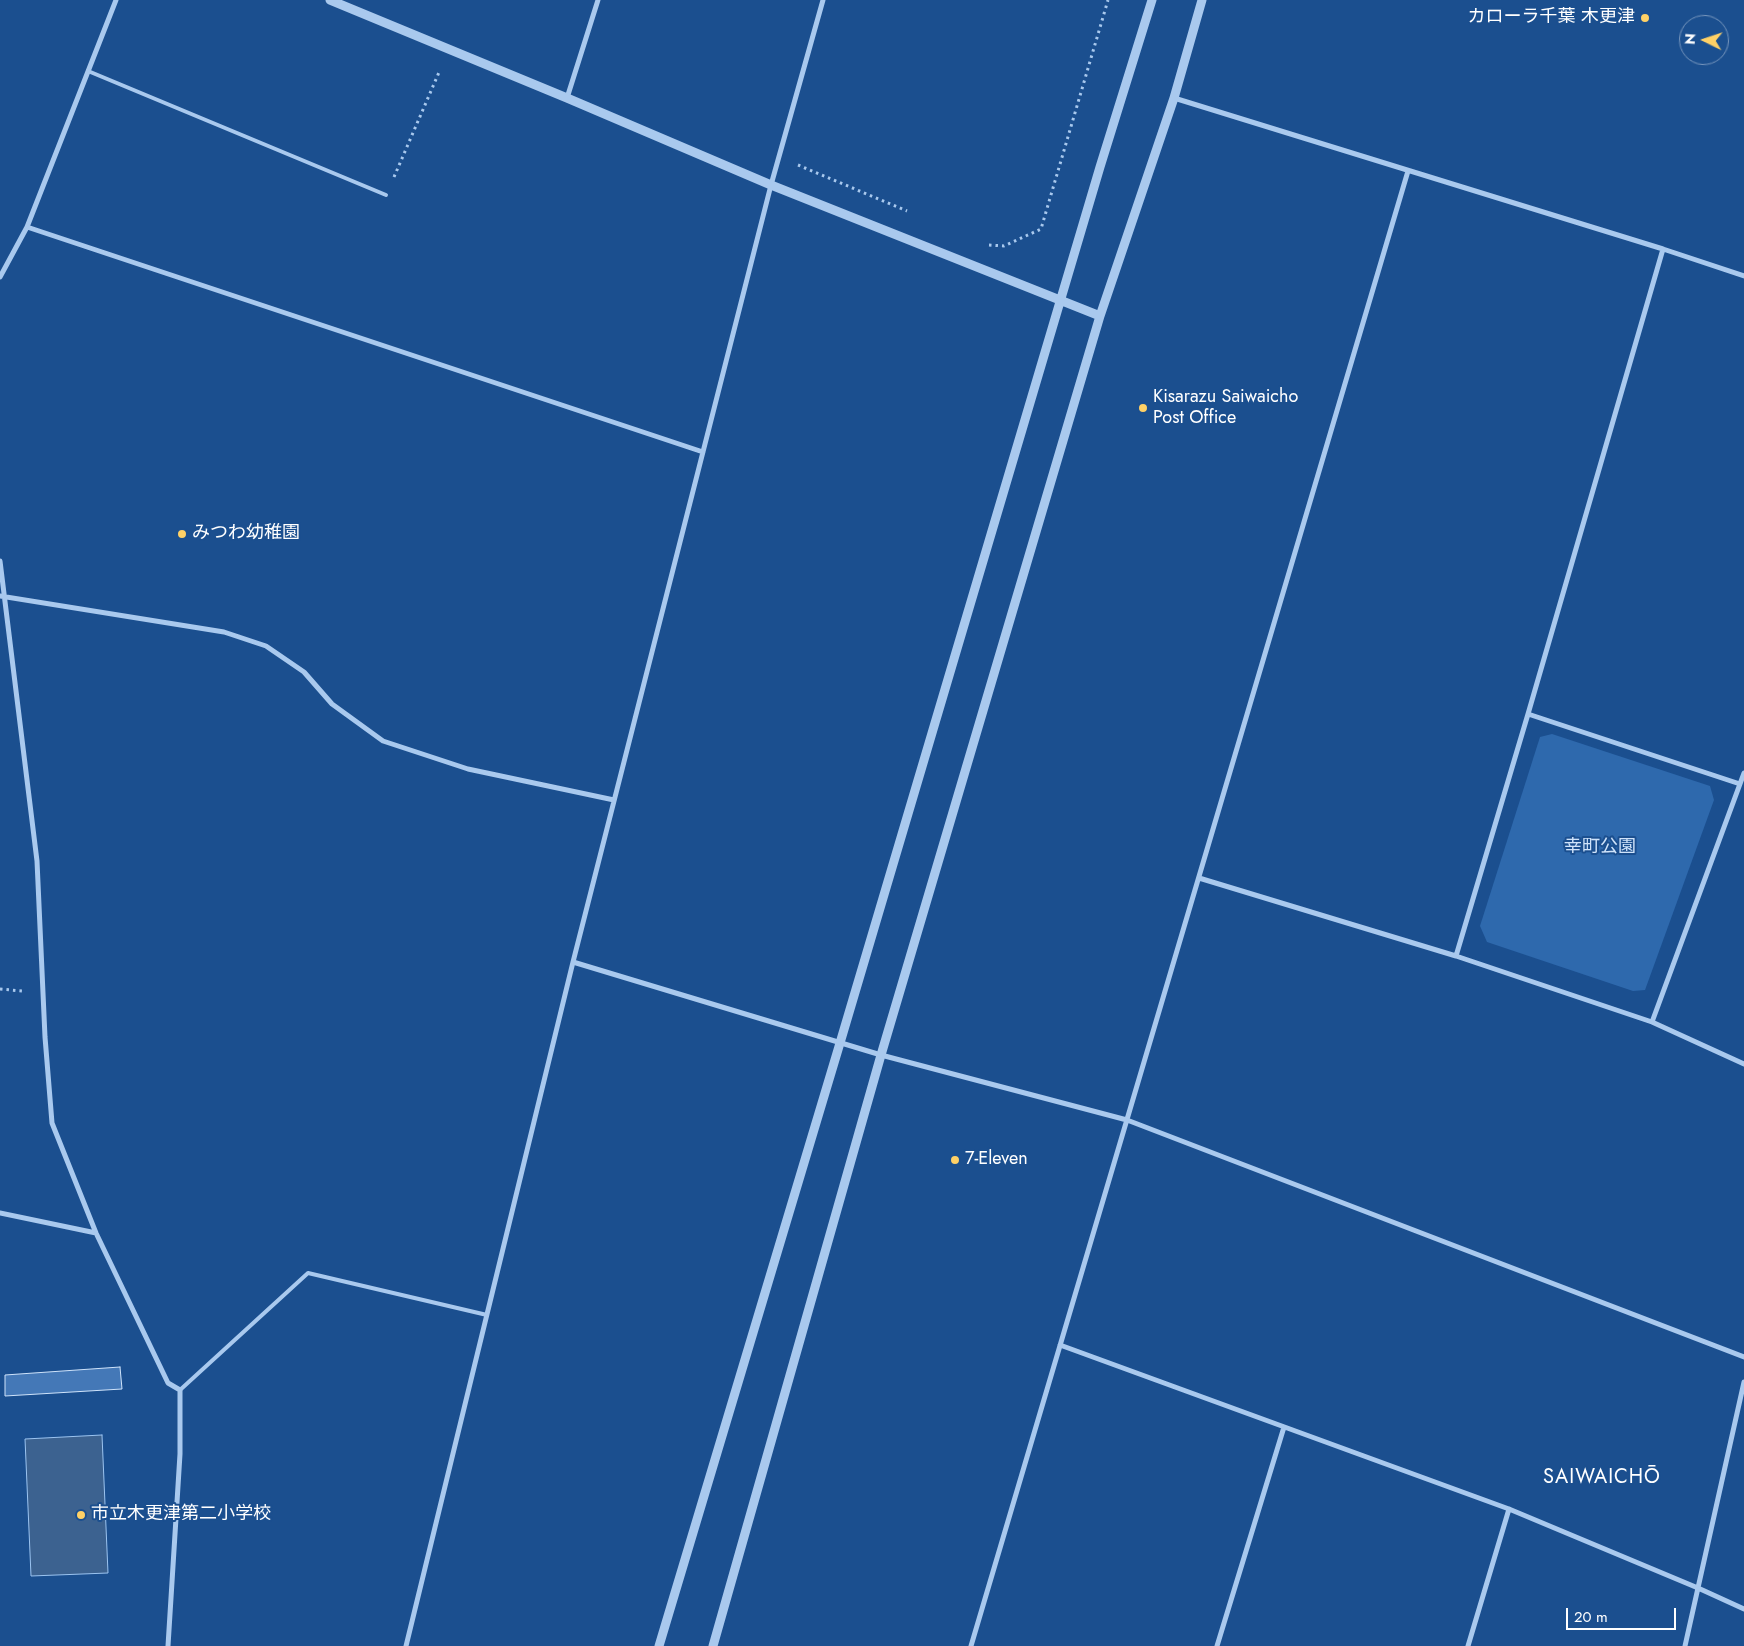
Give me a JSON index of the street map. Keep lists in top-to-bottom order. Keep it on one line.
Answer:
{"districts":["SAIWAICHŌ"],"parks":["幸町公園"],"places":["カローラ千葉 木更津","Kisarazu Saiwaicho Post Office","みつわ幼稚園","7-Eleven","市立木更津第二小学校"],"scale_bar":"20 m","north":"left"}
